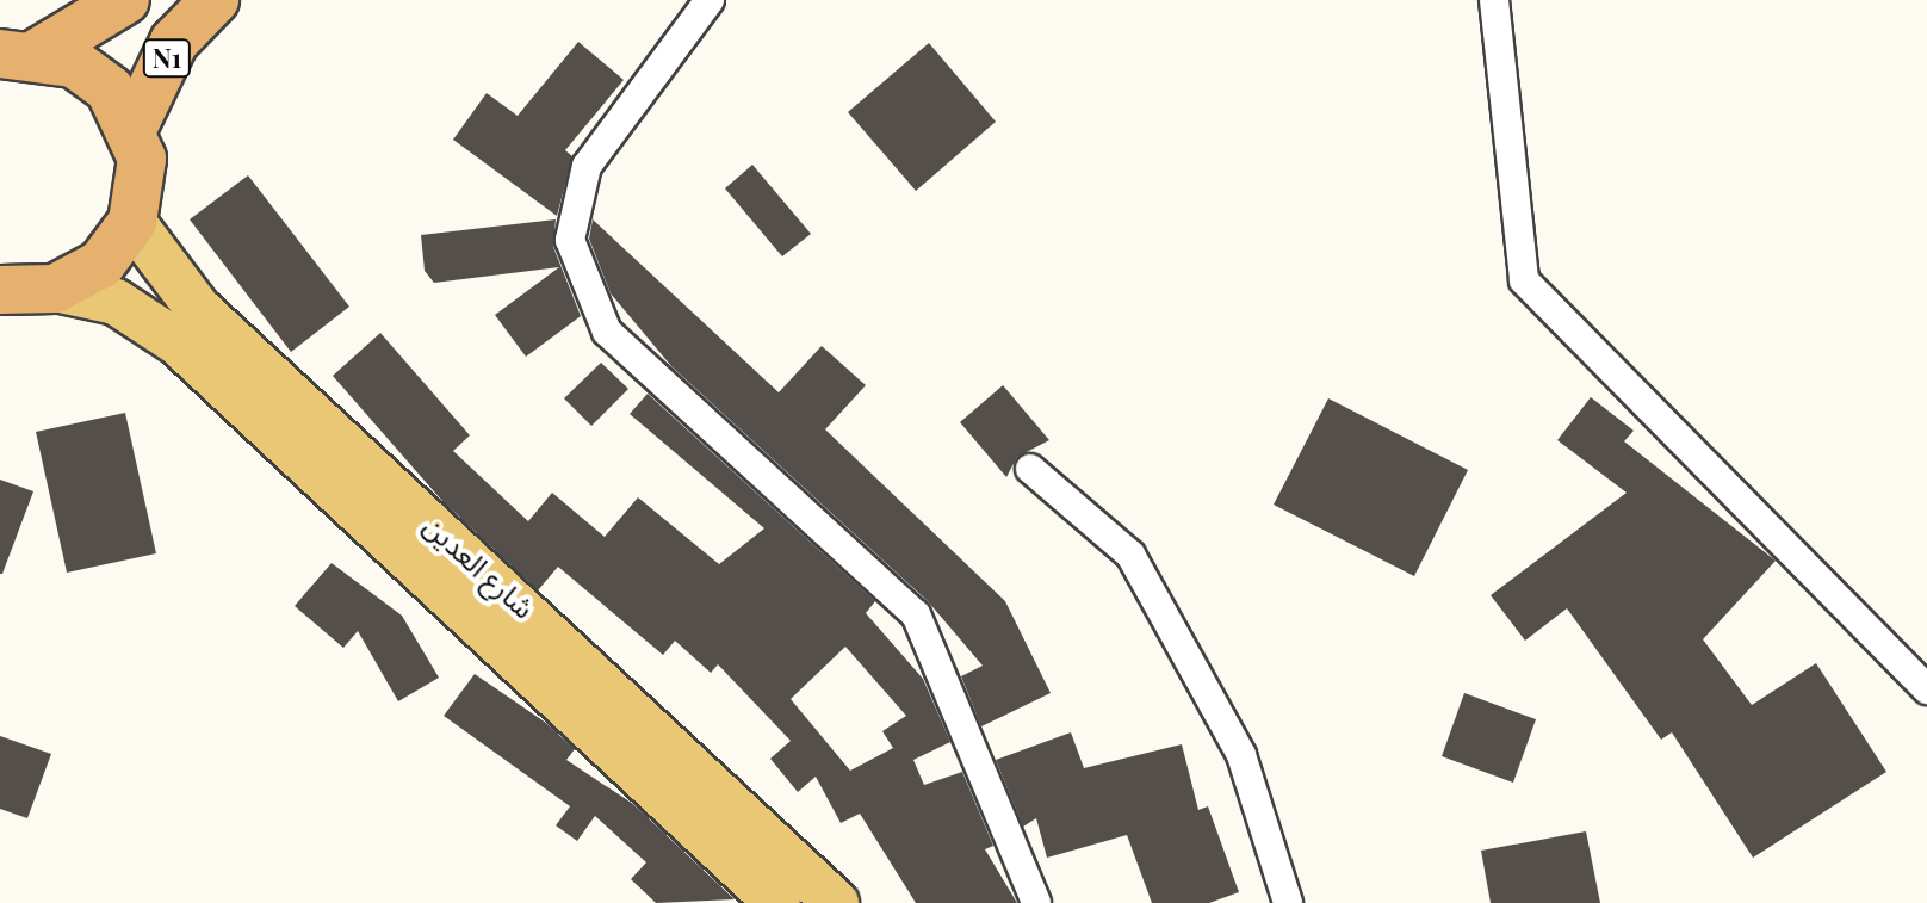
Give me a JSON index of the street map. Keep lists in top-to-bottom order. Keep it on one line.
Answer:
{"streets":{"highway":["N1"],"main road":["شارع العدين"]}}
